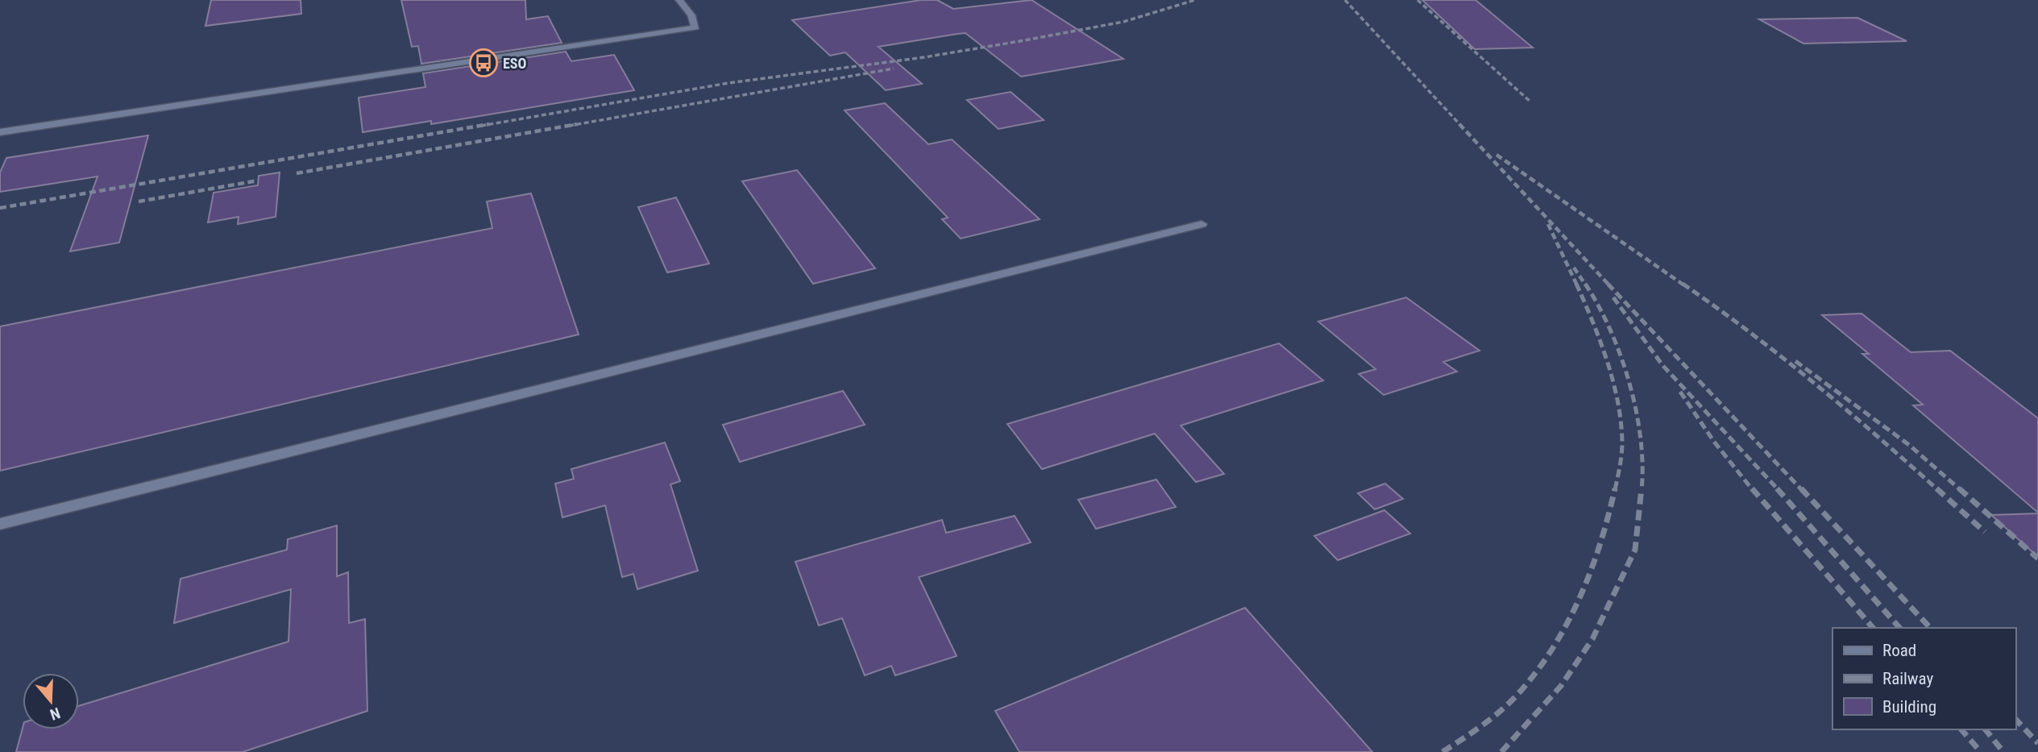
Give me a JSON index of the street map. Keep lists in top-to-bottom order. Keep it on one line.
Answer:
{"places":{"bus stop":["ESO"]},"legend":["Road","Railway","Building"],"north":"bottom"}
